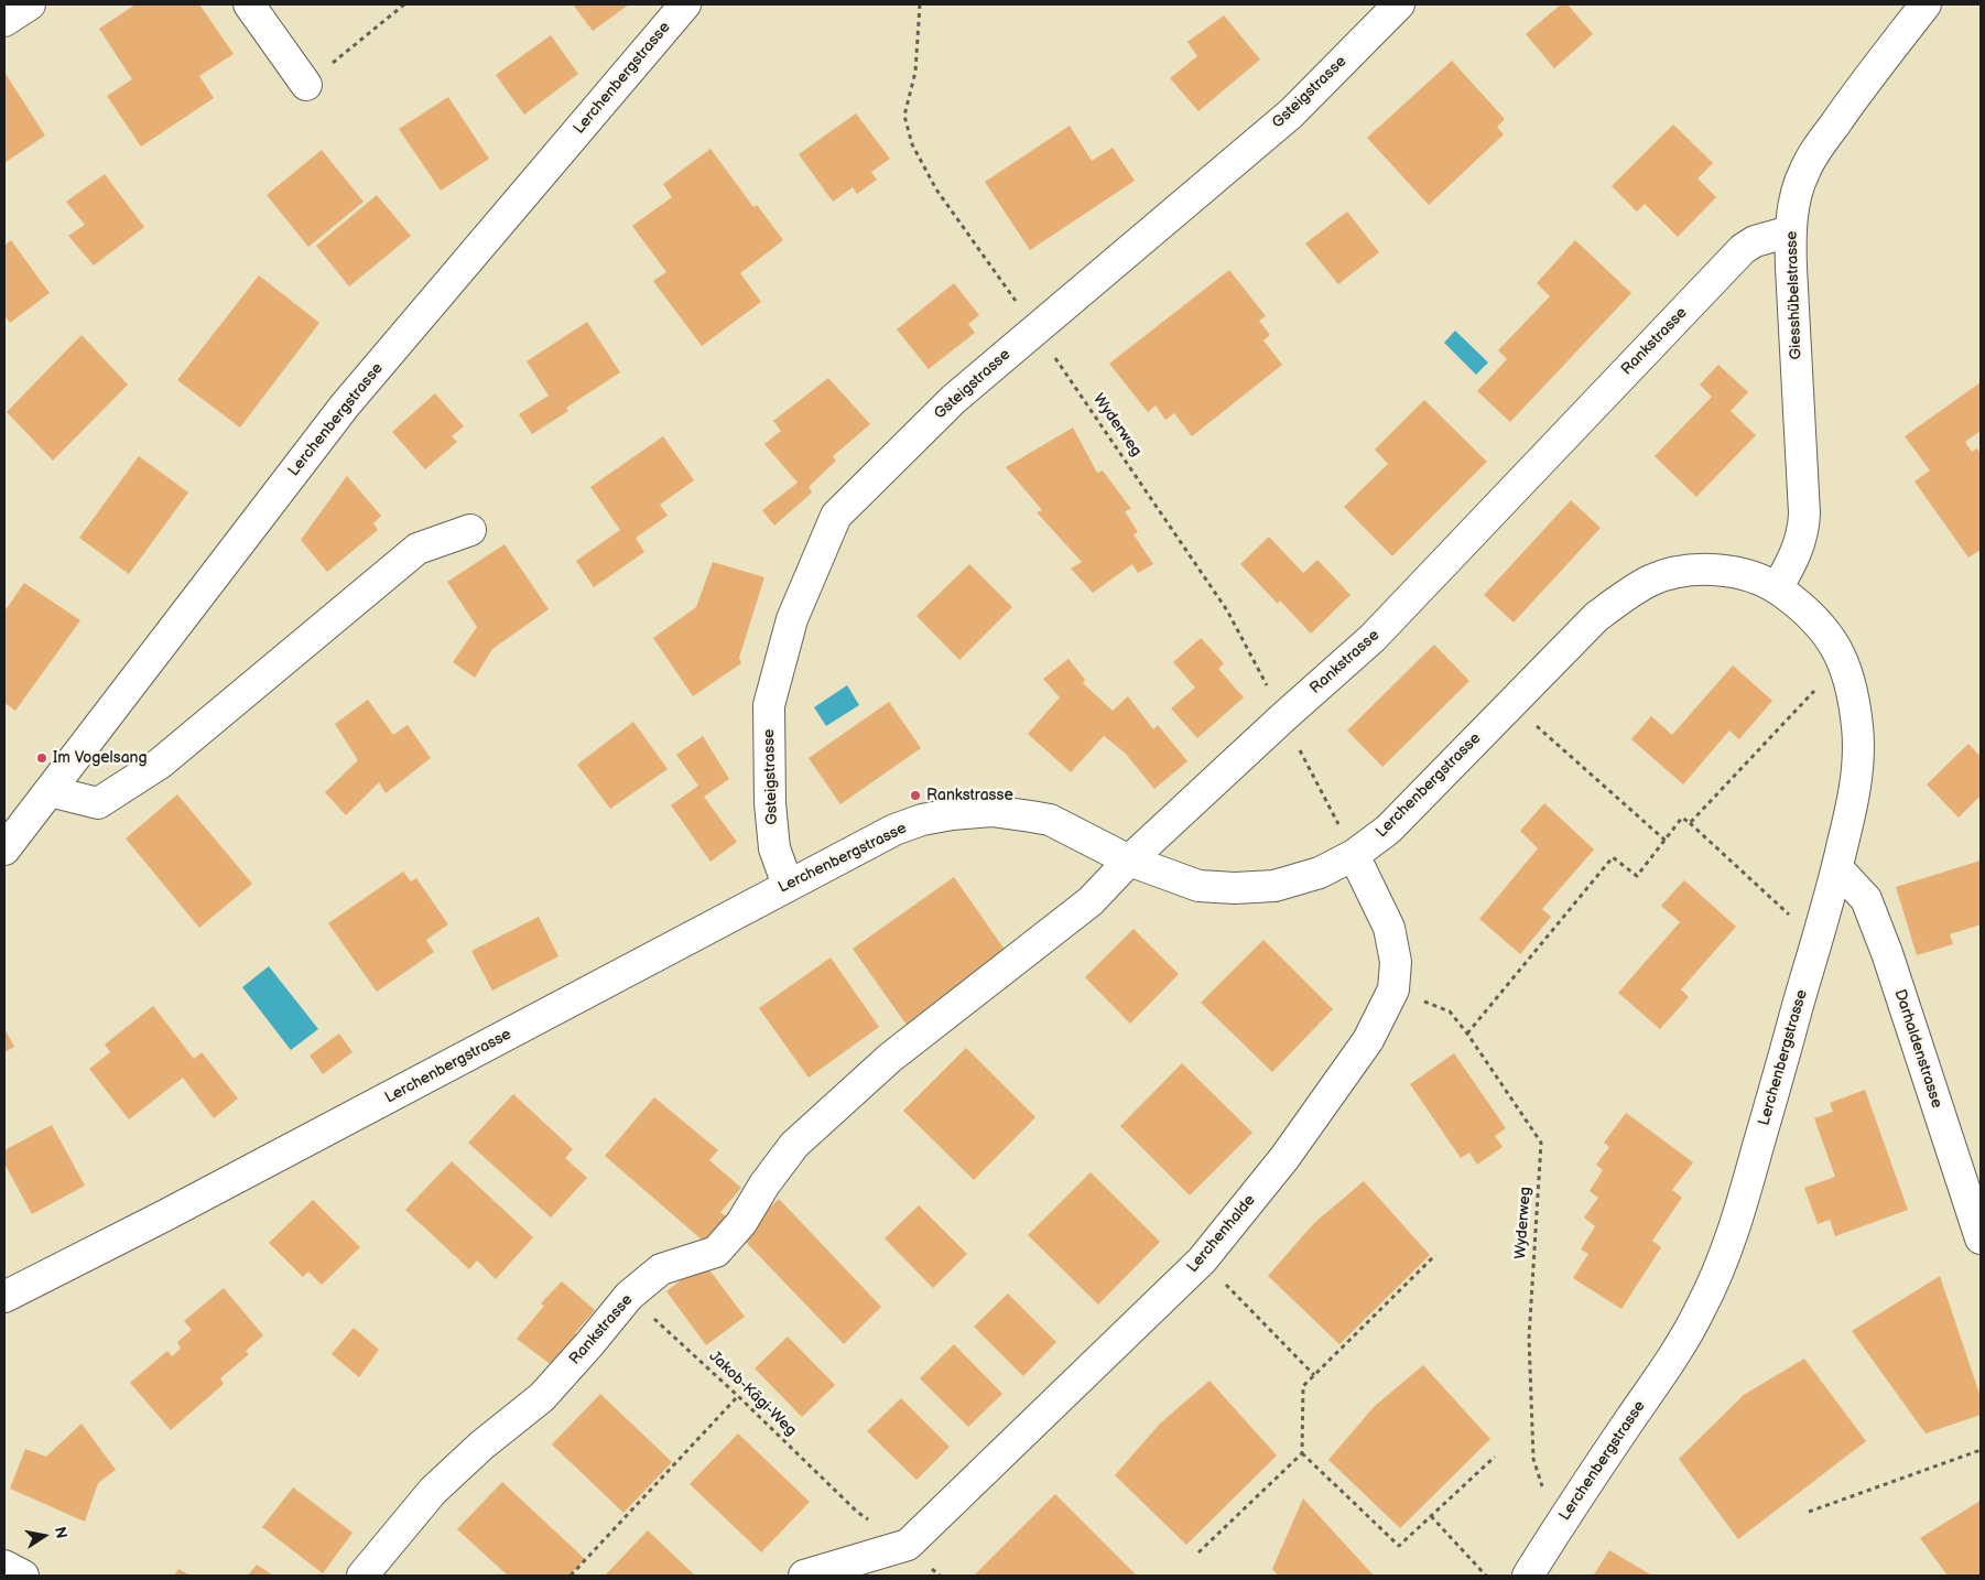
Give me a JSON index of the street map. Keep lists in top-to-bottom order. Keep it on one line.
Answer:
{"streets":{"street":["Lerchenbergstrasse","Gsteigstrasse","Giesshübelstrasse","Rankstrasse","Darhaldenstrasse","Lerchenhalde"],"path":["Wyderweg","Jakob-Kägi-Weg"]},"crossings":[["Lerchenbergstrasse","Gsteigstrasse"],["Lerchenbergstrasse","Giesshübelstrasse"],["Lerchenbergstrasse","Rankstrasse"],["Lerchenbergstrasse","Wyderweg"],["Lerchenbergstrasse","Darhaldenstrasse"],["Lerchenbergstrasse","Lerchenhalde"],["Gsteigstrasse","Wyderweg"],["Giesshübelstrasse","Rankstrasse"],["Rankstrasse","Wyderweg"],["Rankstrasse","Jakob-Kägi-Weg"],["Wyderweg","Lerchenhalde"]],"places":["Im Vogelsang","Rankstrasse"],"north":"right"}
